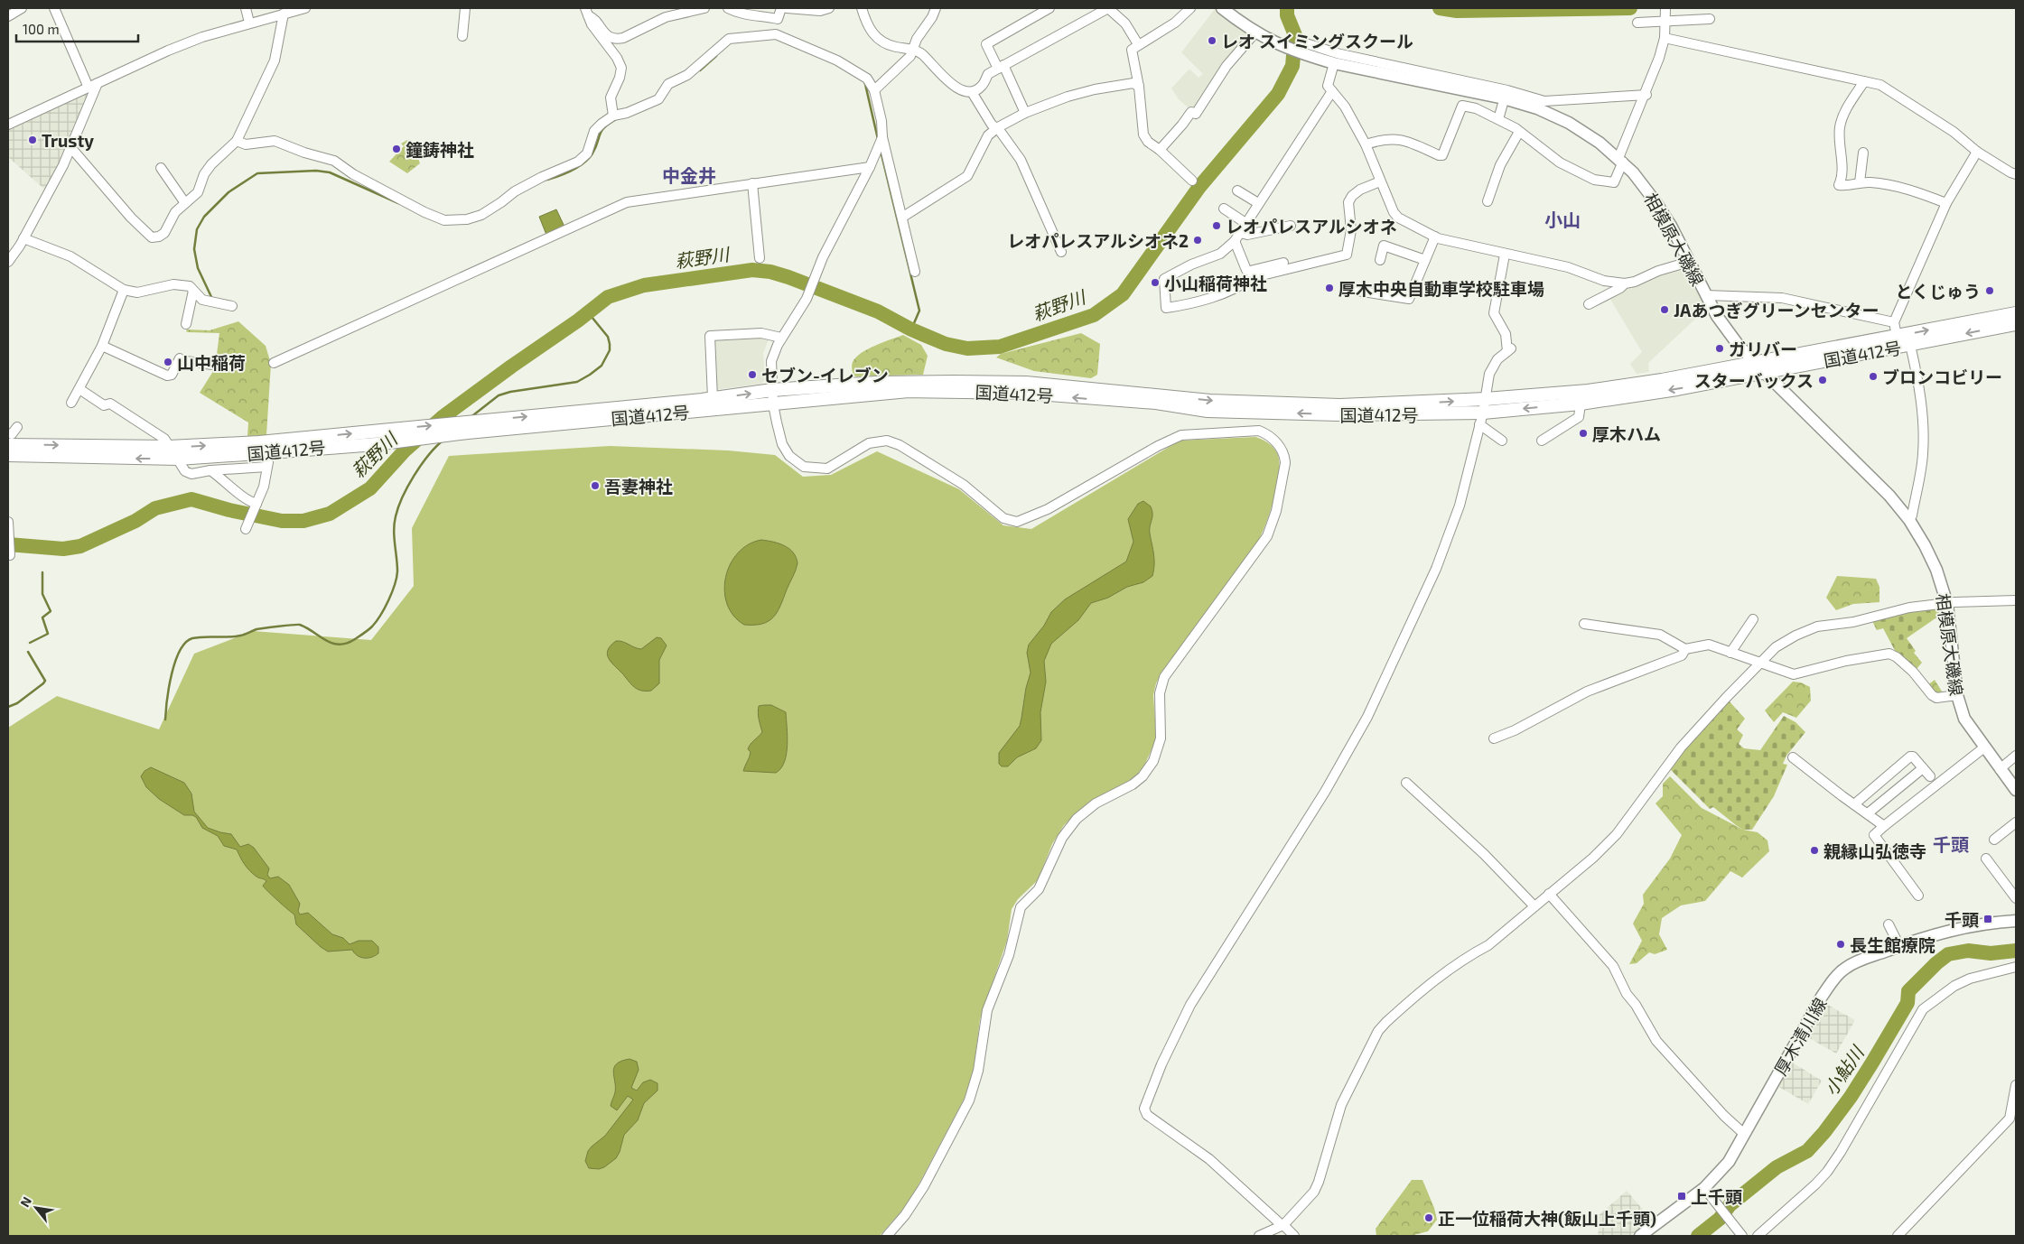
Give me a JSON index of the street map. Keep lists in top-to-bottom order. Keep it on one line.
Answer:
{"streets":{"highway":["国道412号"],"main road":["相模原大磯線","厚木清川線"]},"crossings":[["相模原大磯線","国道412号"]],"districts":["中金井","小山","千頭"],"water":["萩野川","小鮎川"],"places":{"other":["レオ スイミングスクール","Trusty","鐘鋳神社","レオパレスアルシオネ","レオパレスアルシオネ2","小山稲荷神社","厚木中央自動車学校駐車場","とくじゅう","JAあつぎグリーンセンター","ガリバー","山中稲荷","セブン-イレブン","ブロンコビリー","スターバックス","厚木ハム","吾妻神社","親縁山弘徳寺","長生館療院","正一位稲荷大神(飯山上千頭)"],"transit":["千頭","上千頭"]},"scale_bar":"100 m","north":"top left"}
